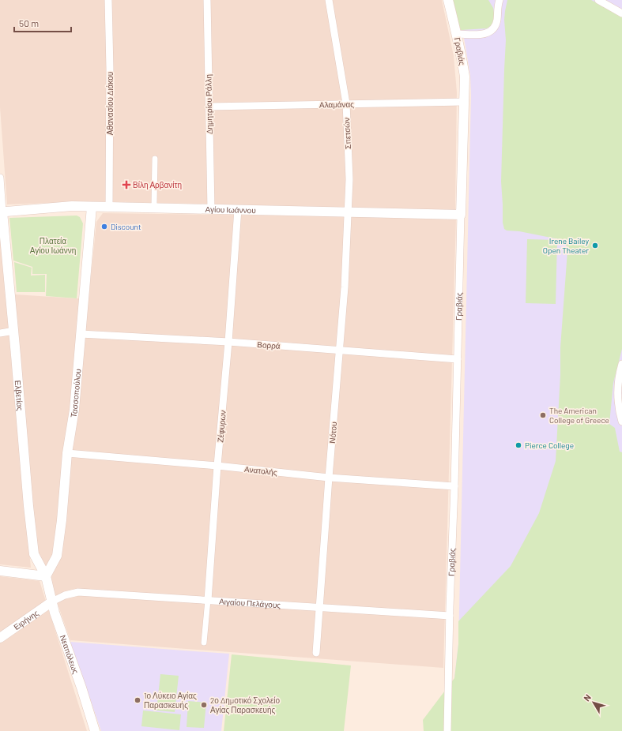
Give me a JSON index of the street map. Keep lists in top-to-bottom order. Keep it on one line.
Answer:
{"streets":{"street":["Γραβιάς","Αθανασίου Διάκου","Δημητρίου Ράλλη","Αλαμάνας","Σπετσών","Αγίου Ιωάννου","Βορρά","Τασσοπούλου","Ελβετίας","Ζέφυρων","Νότου","Ανατολής","Αιγαίου Πελάγους","Ειρήνης","Νεαπόλεως"]},"crossings":[["Γραβιάς","Αλαμάνας"],["Γραβιάς","Αγίου Ιωάννου"],["Γραβιάς","Βορρά"],["Γραβιάς","Ανατολής"],["Γραβιάς","Αιγαίου Πελάγους"],["Αθανασίου Διάκου","Αγίου Ιωάννου"],["Δημητρίου Ράλλη","Αλαμάνας"],["Δημητρίου Ράλλη","Αγίου Ιωάννου"],["Αλαμάνας","Σπετσών"],["Σπετσών","Αγίου Ιωάννου"],["Σπετσών","Νότου"],["Αγίου Ιωάννου","Τασσοπούλου"],["Αγίου Ιωάννου","Ελβετίας"],["Αγίου Ιωάννου","Ζέφυρων"],["Αγίου Ιωάννου","Νότου"],["Βορρά","Τασσοπούλου"],["Βορρά","Ζέφυρων"],["Βορρά","Νότου"],["Τασσοπούλου","Ελβετίας"],["Τασσοπούλου","Ανατολής"],["Τασσοπούλου","Νεαπόλεως"],["Ελβετίας","Νεαπόλεως"],["Ζέφυρων","Ανατολής"],["Ζέφυρων","Αιγαίου Πελάγους"],["Νότου","Ανατολής"],["Νότου","Αιγαίου Πελάγους"],["Αιγαίου Πελάγους","Ειρήνης"],["Αιγαίου Πελάγους","Νεαπόλεως"],["Ειρήνης","Νεαπόλεως"]],"parks":["Πλατεία Αγίου Ιωάννη"],"places":{"health":["Βίλη Αρβανίτη"],"other":["Discount","Irene Bailey Open Theater","The American College of Greece","Pierce College","1ο Λύκειο Αγίας Παρασκευής","2ο Δημοτικό Σχολείο Αγίας Παρασκευής"]},"scale_bar":"50 m","north":"top left"}
